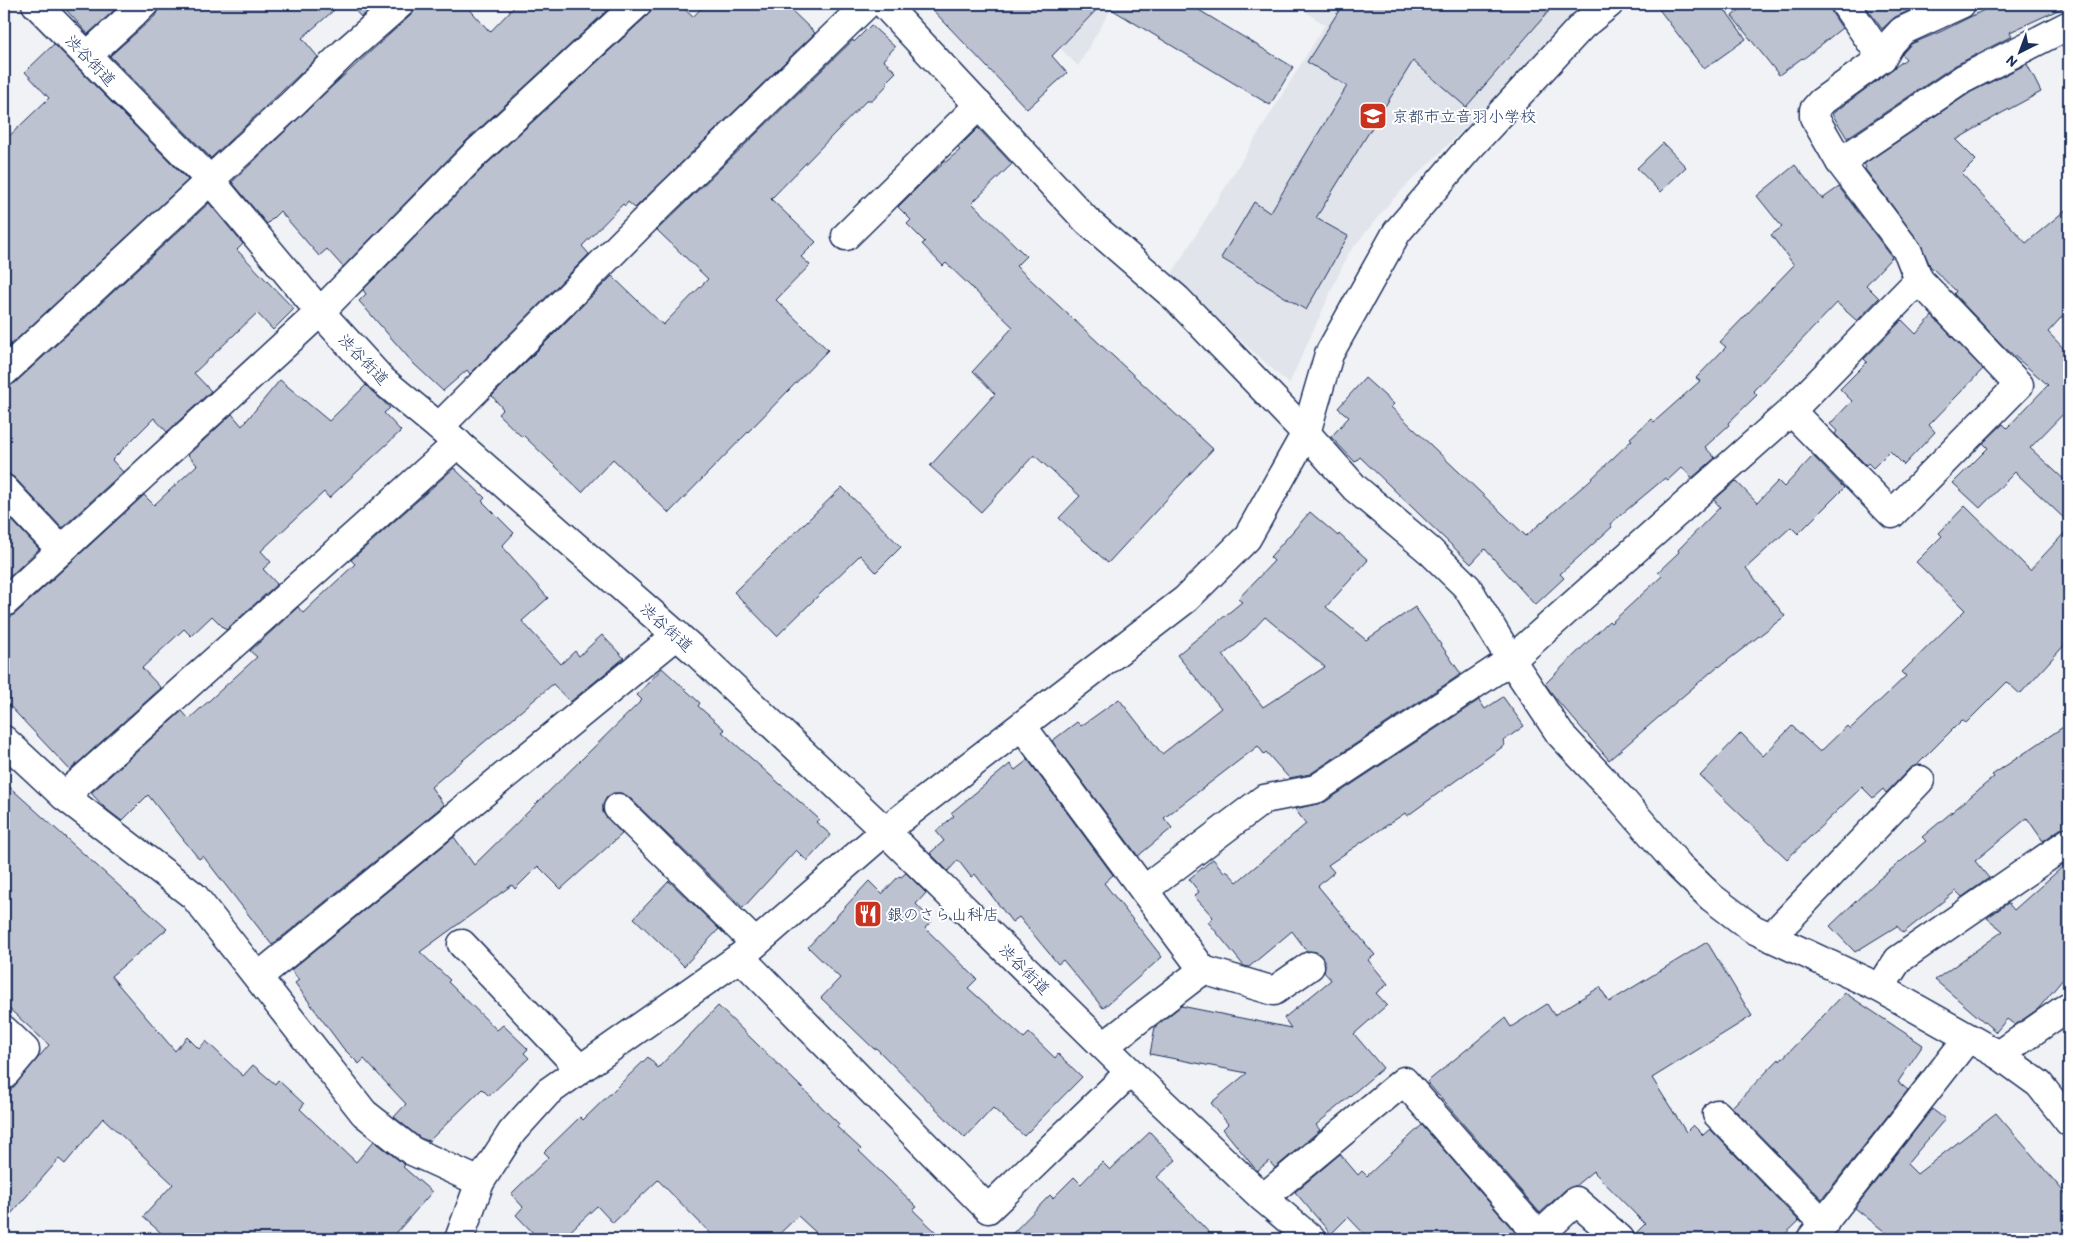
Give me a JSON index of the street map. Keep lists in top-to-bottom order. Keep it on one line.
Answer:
{"streets":{"street":["渋谷街道"]},"places":{"school or university":["京都市立音羽小学校"],"restaurant":["銀のさら山科店"]},"north":"bottom left"}
